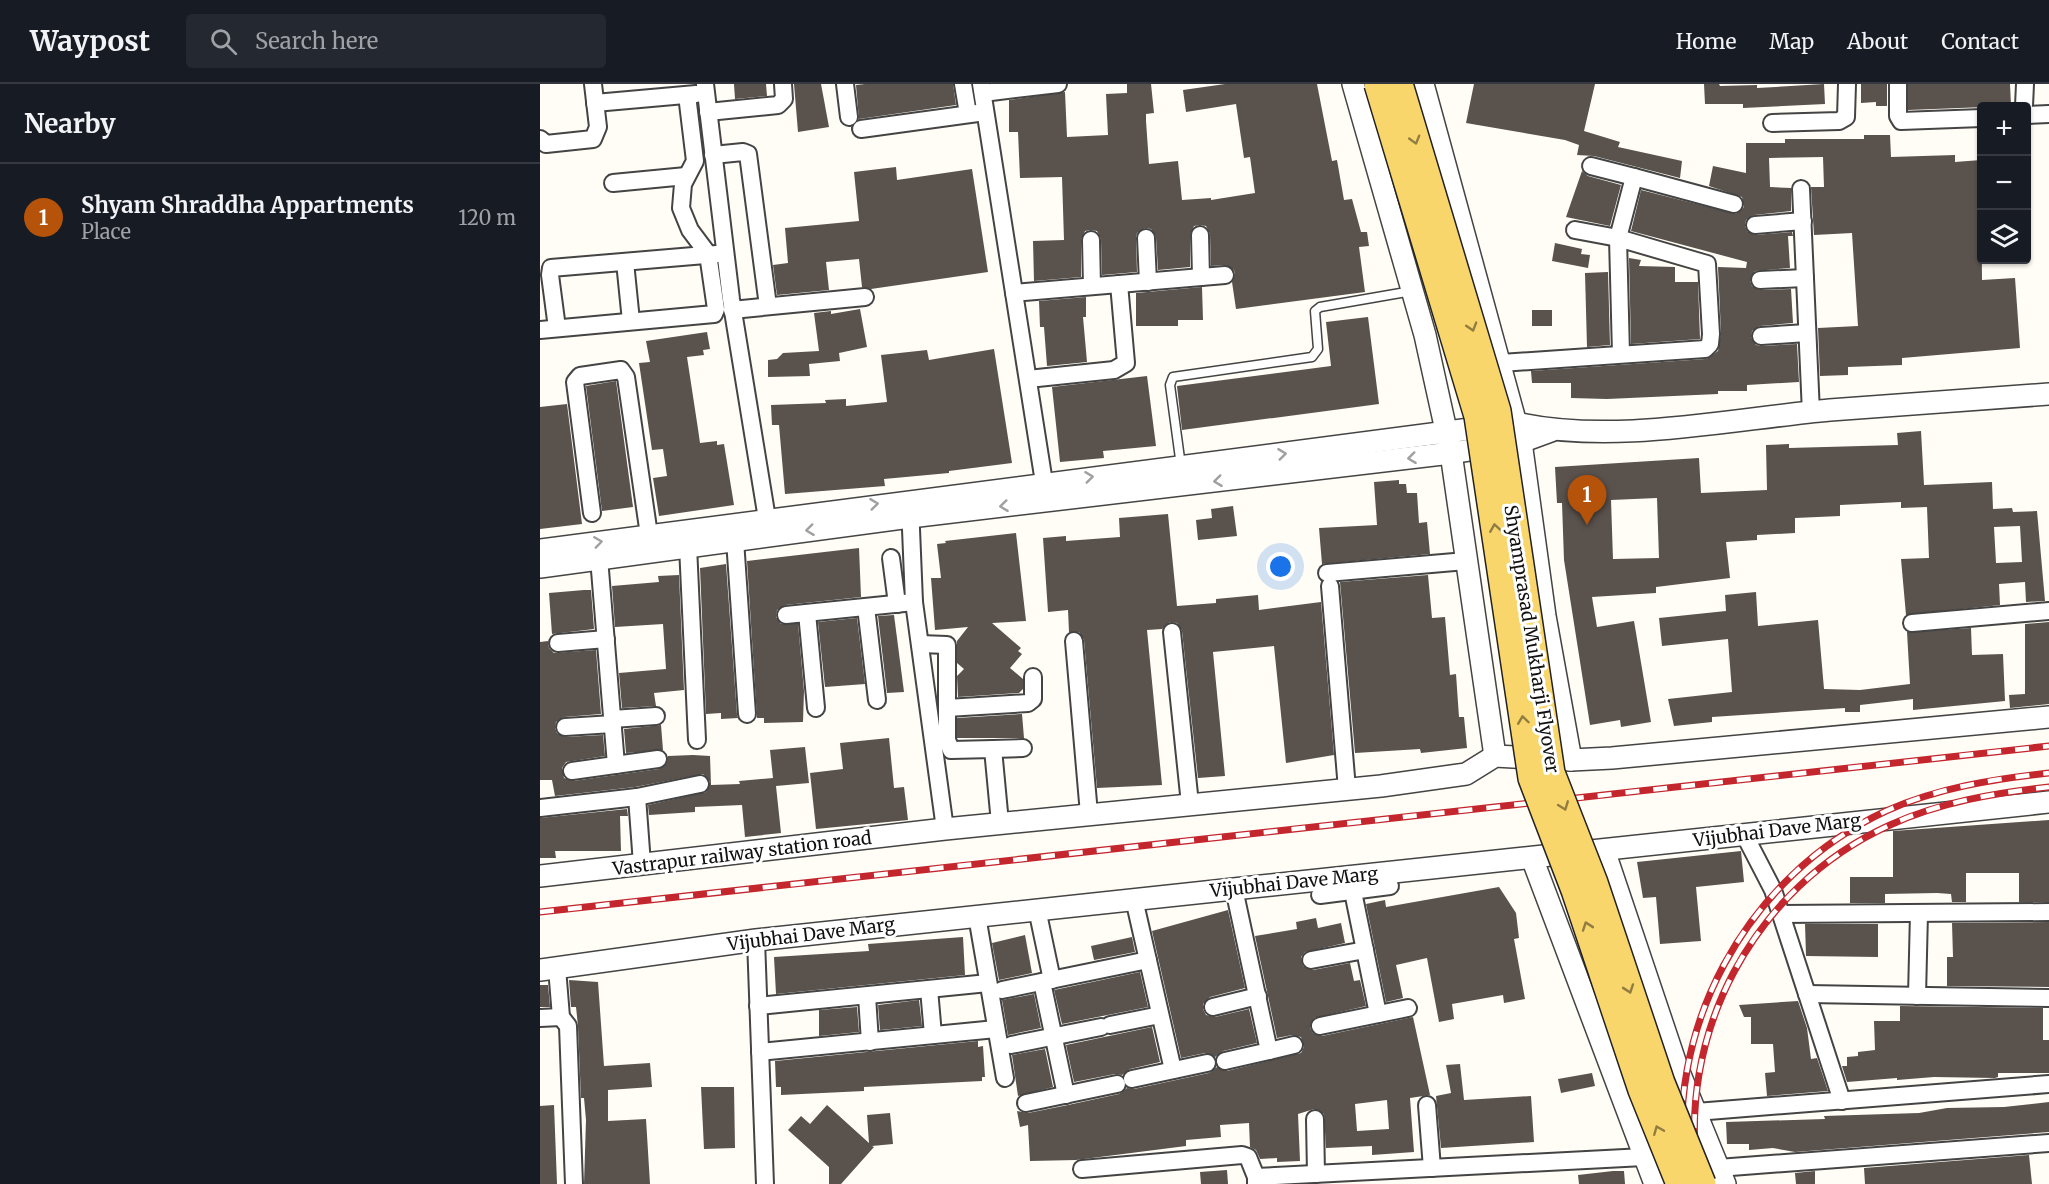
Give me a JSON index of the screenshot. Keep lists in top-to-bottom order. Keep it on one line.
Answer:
{"streets":{"main road":["Shyamprasad Mukharji Flyover"],"street":["Vijubhai Dave Marg","Vastrapur railway station road"]},"page":{"header":"Waypost","search":"Search here","nav":["Home","Map","About","Contact"],"heading":"Nearby","map_buttons":["+","−"],"list":[{"mark":"1","name":"Shyam Shraddha Appartments","note":"Place","value":"120 m"}],"pins":"1"}}
